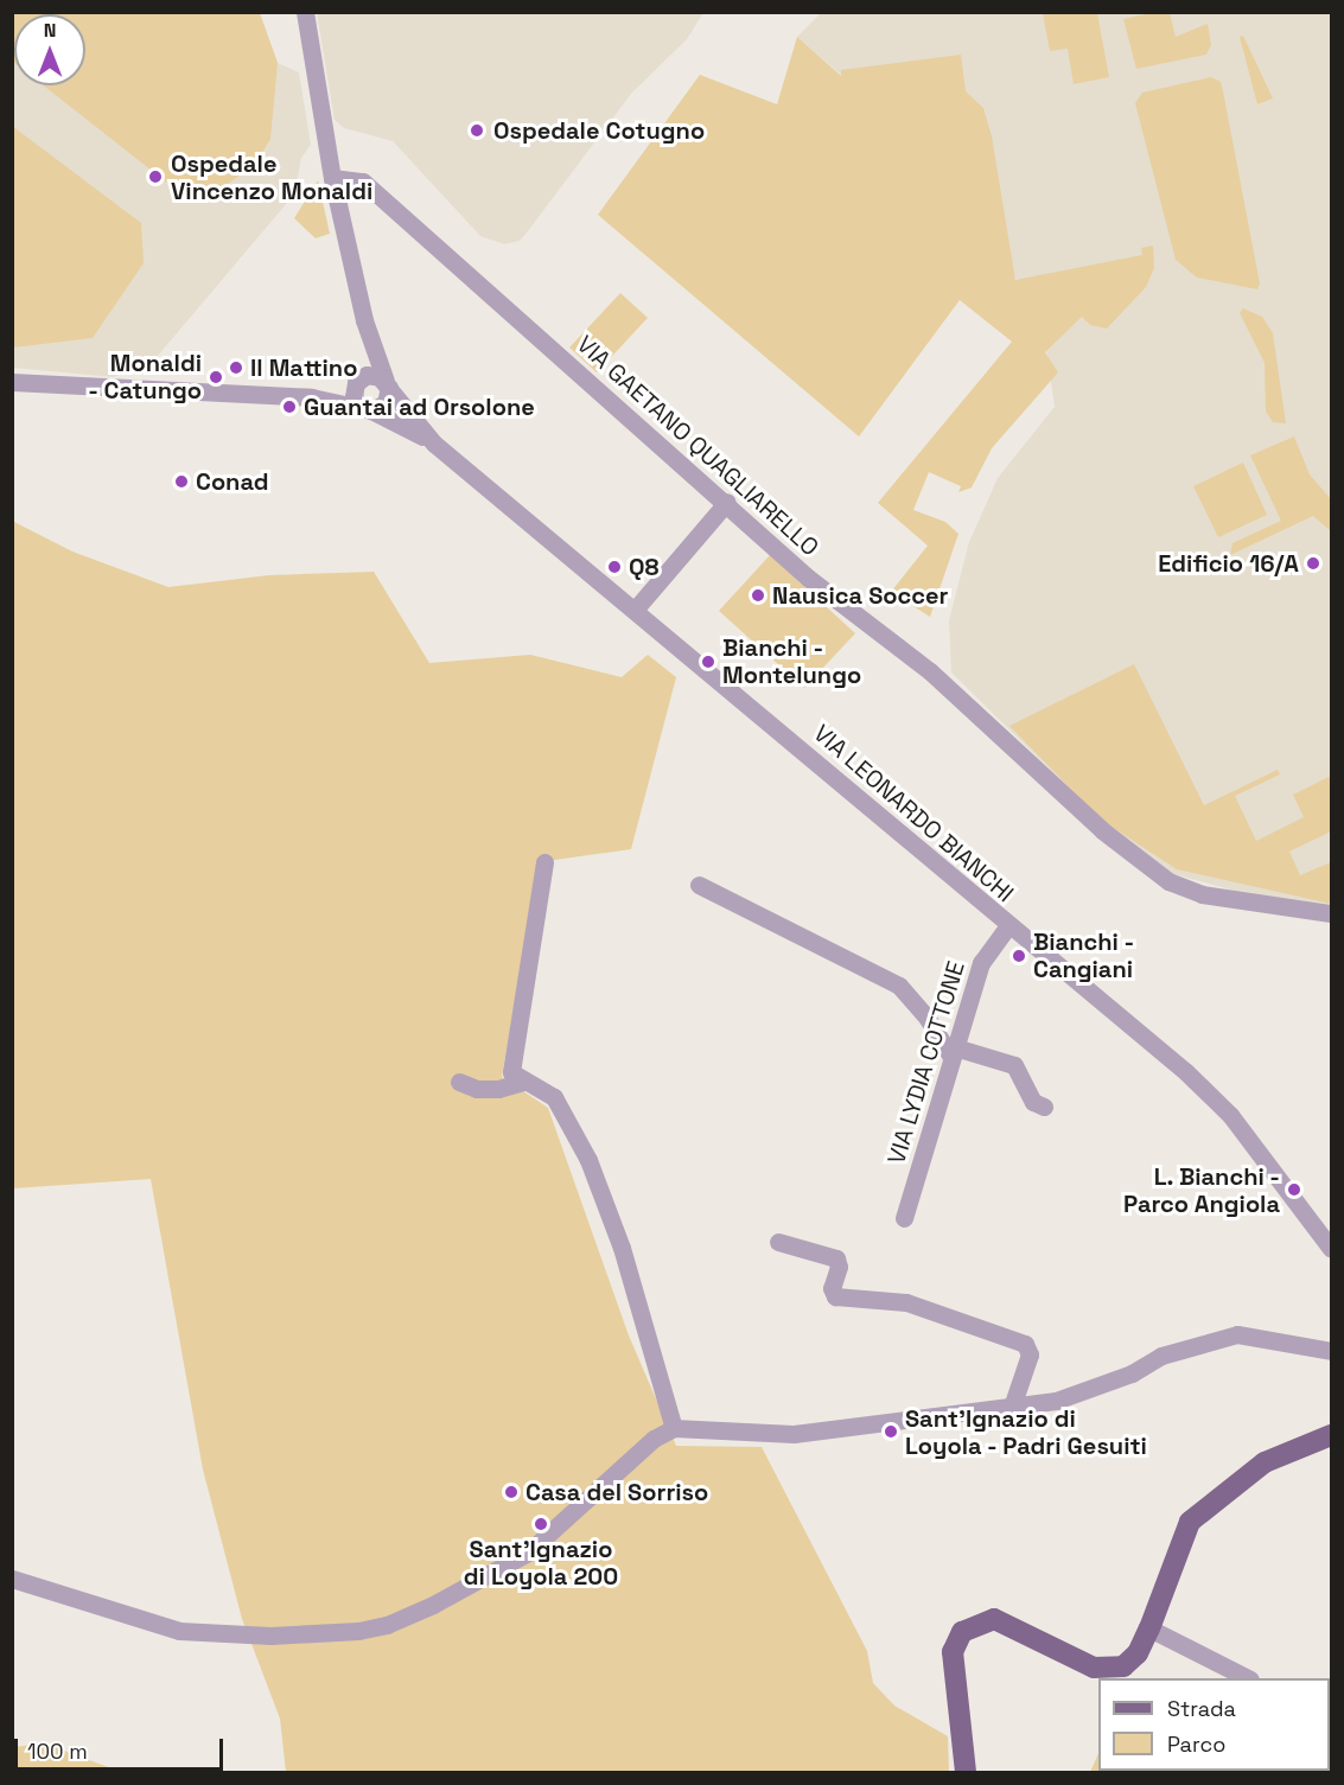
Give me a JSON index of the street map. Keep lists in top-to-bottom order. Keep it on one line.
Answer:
{"streets":{"street":["VIA GAETANO QUAGLIARELLO","VIA LEONARDO BIANCHI","VIA LYDIA COTTONE"]},"crossings":[["VIA LEONARDO BIANCHI","VIA LYDIA COTTONE"]],"places":["Ospedale Cotugno","Ospedale Vincenzo Monaldi","Il Mattino","Monaldi - Catungo","Guantai ad Orsolone","Conad","Edificio 16/A","Q8","Nausica Soccer","Bianchi - Montelungo","Bianchi - Cangiani","L. Bianchi - Parco Angiola","Sant'Ignazio di Loyola - Padri Gesuiti","Casa del Sorriso","Sant'Ignazio di Loyola 200"],"legend":["Strada","Parco"],"scale_bar":"100 m","north":"top"}
